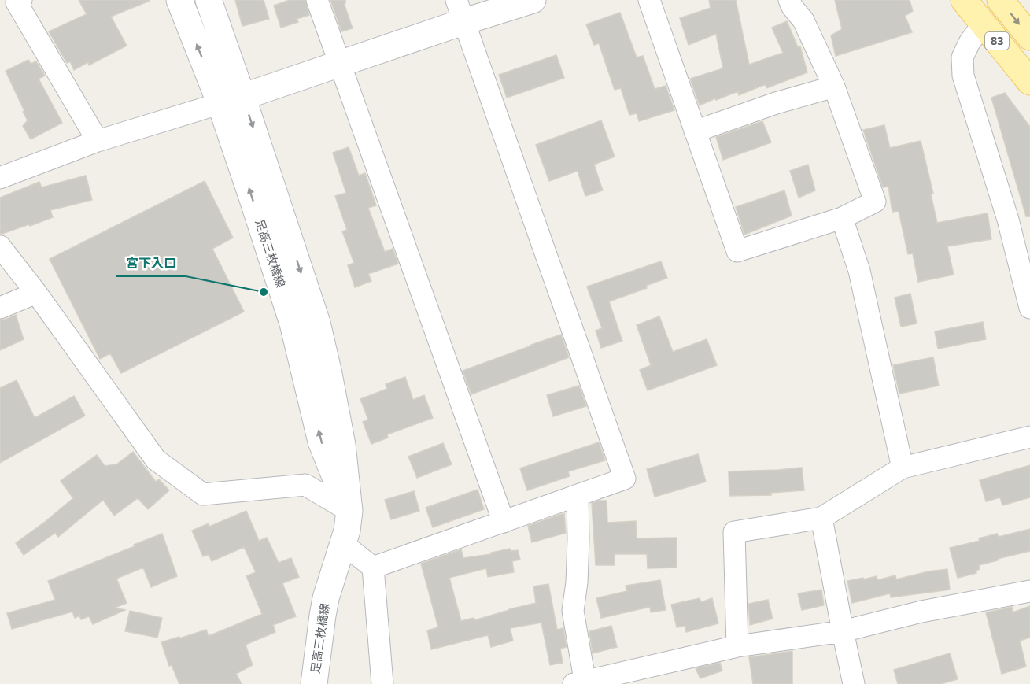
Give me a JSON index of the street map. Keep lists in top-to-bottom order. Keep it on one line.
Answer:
{"streets":{"main road":["83","足高三枚橋線"]},"places":["宮下入口"]}
